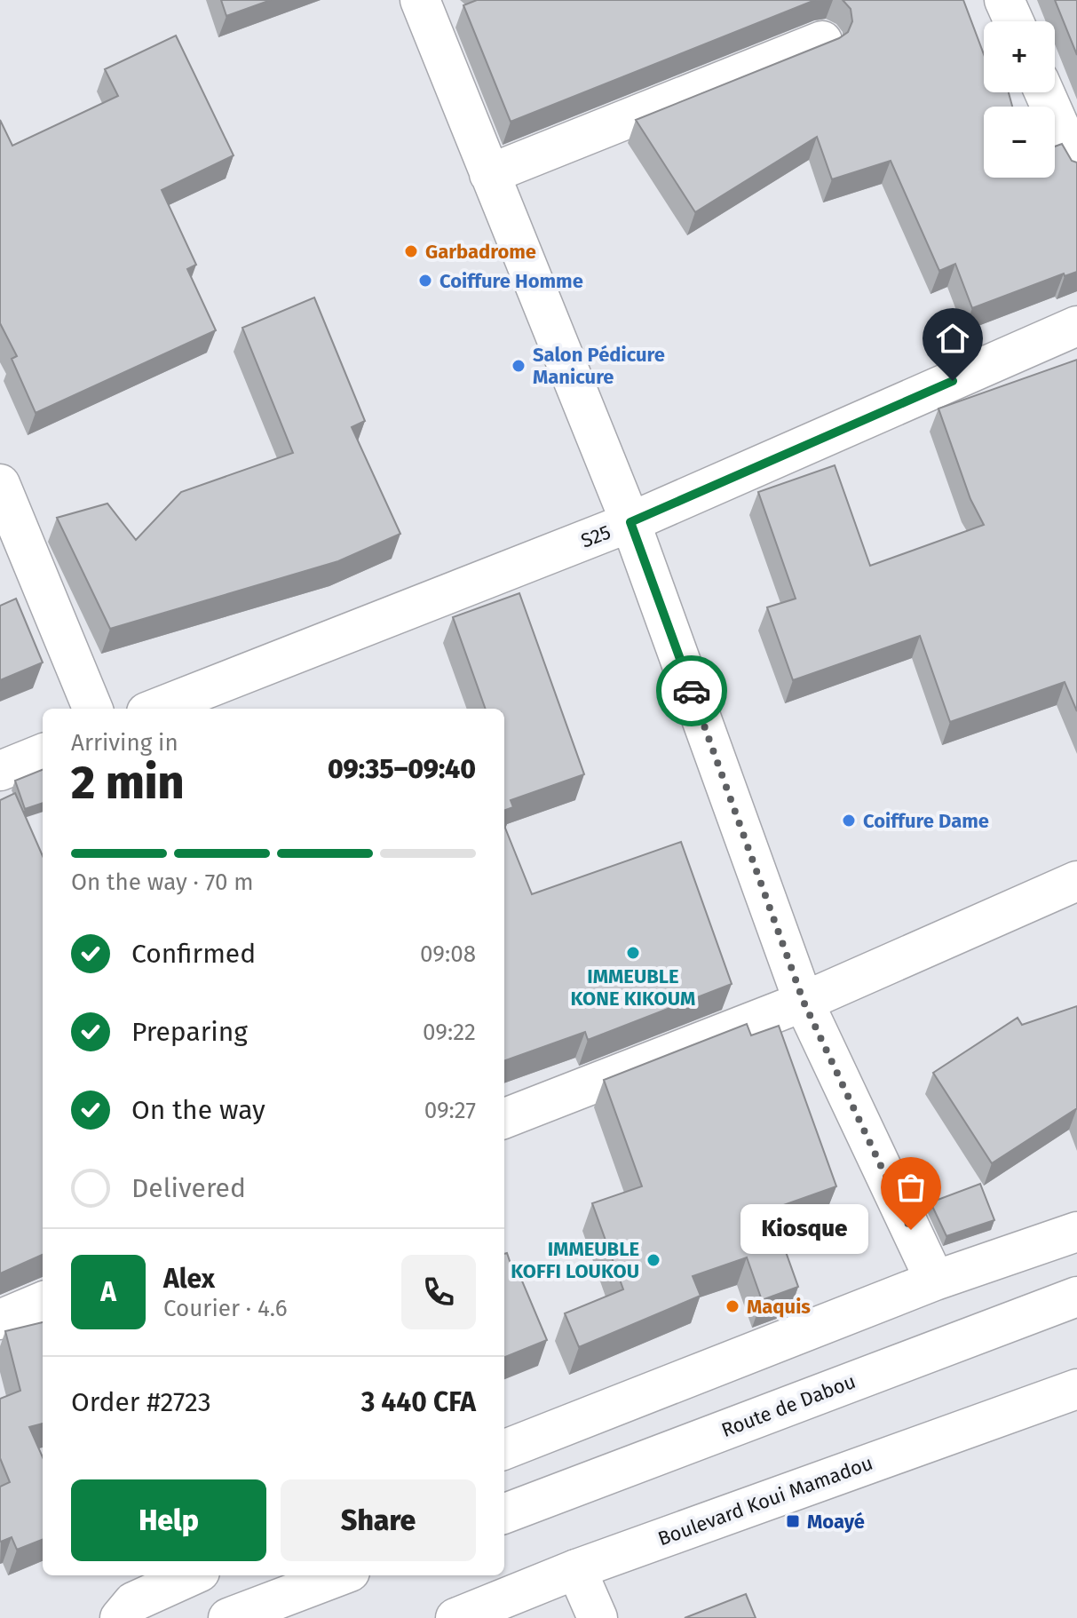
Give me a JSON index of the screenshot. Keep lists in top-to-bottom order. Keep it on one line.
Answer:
{"streets":{"street":["S25","Route de Dabou","Boulevard Koui Mamadou"]},"places":{"other":["Garbadrome","Coiffure Homme","Salon Pédicure Manicure","Coiffure Dame","IMMEUBLE KONE KIKOUM","Kiosque","IMMEUBLE KOFFI LOUKOU","Maquis"],"transit":["Moayé"]},"page":{"map_buttons":["+","−"],"heading":["2 min","Arriving in","09:35–09:40"],"panel":["Alex","Courier · 4.6","Order #2723","3 440 CFA"],"bar":"On the way · 70 m","list":[["Confirmed","09:08"],["Preparing","09:22"],["On the way","09:27"],"Delivered"],"bubble":"Kiosque","round":"A","buttons":["Help","Share"]}}
